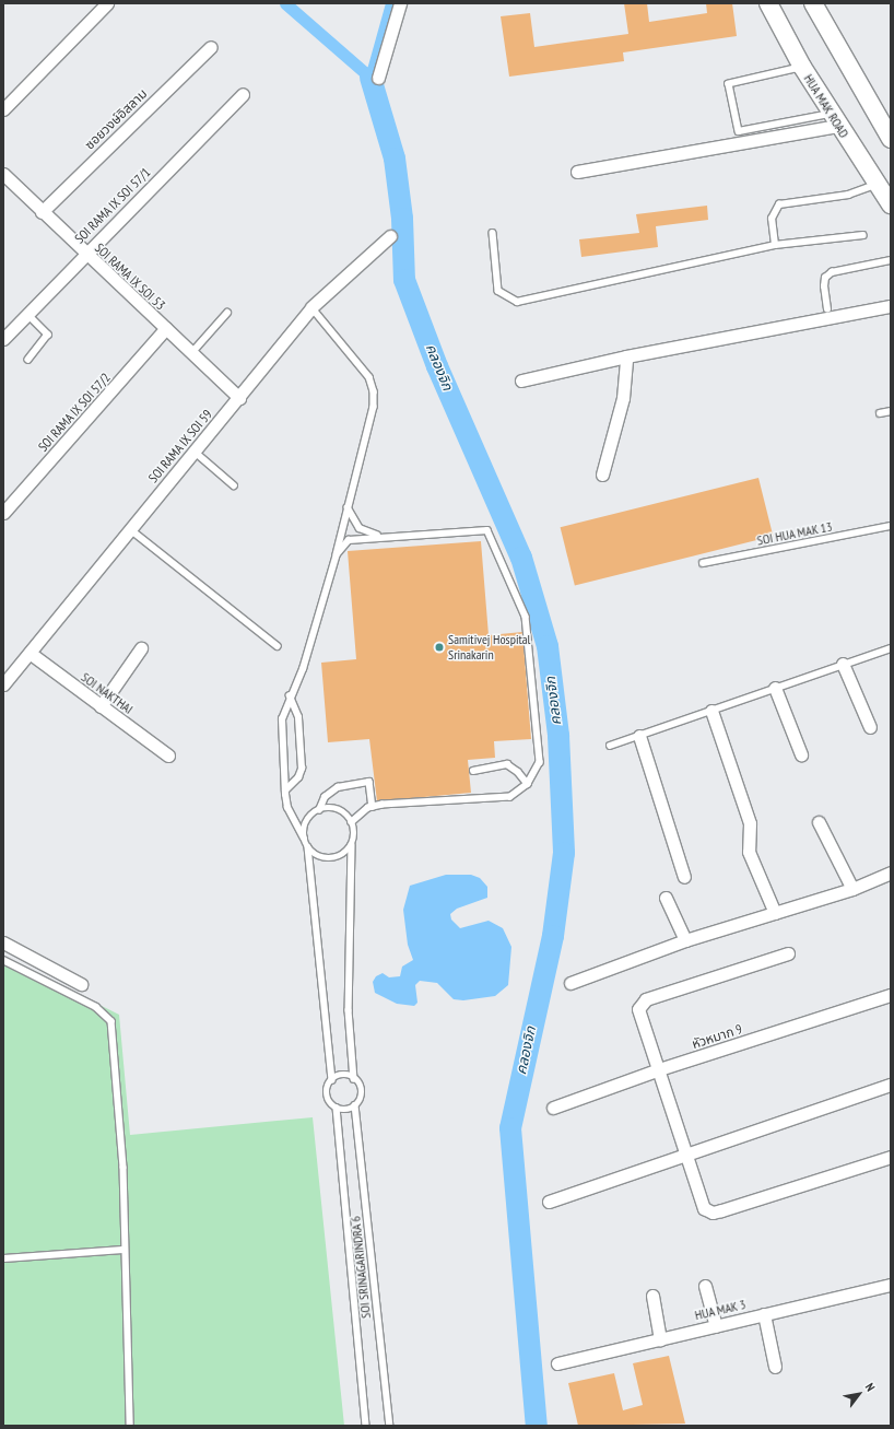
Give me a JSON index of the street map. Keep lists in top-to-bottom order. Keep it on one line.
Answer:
{"streets":{"main road":["HUA MAK ROAD"],"street":["ซอยวงษ์อิสลาม","SOI RAMA IX SOI 57/1","SOI RAMA IX SOI 53","SOI RAMA IX SOI 57/2","SOI RAMA IX SOI 59","SOI NAKTHAI","หัวหมาก 9","HUA MAK 3"],"lane":["SOI HUA MAK 13","SOI SRINAGARINDRA 6"]},"crossings":[["ซอยวงษ์อิสลาม","SOI RAMA IX SOI 53"],["SOI RAMA IX SOI 57/1","SOI RAMA IX SOI 53"],["SOI RAMA IX SOI 53","SOI RAMA IX SOI 57/2"],["SOI RAMA IX SOI 53","SOI RAMA IX SOI 59"],["SOI RAMA IX SOI 59","SOI NAKTHAI"]],"water":["คลองจิก"],"places":["Samitivej Hospital Srinakarin"],"north":"top right"}
